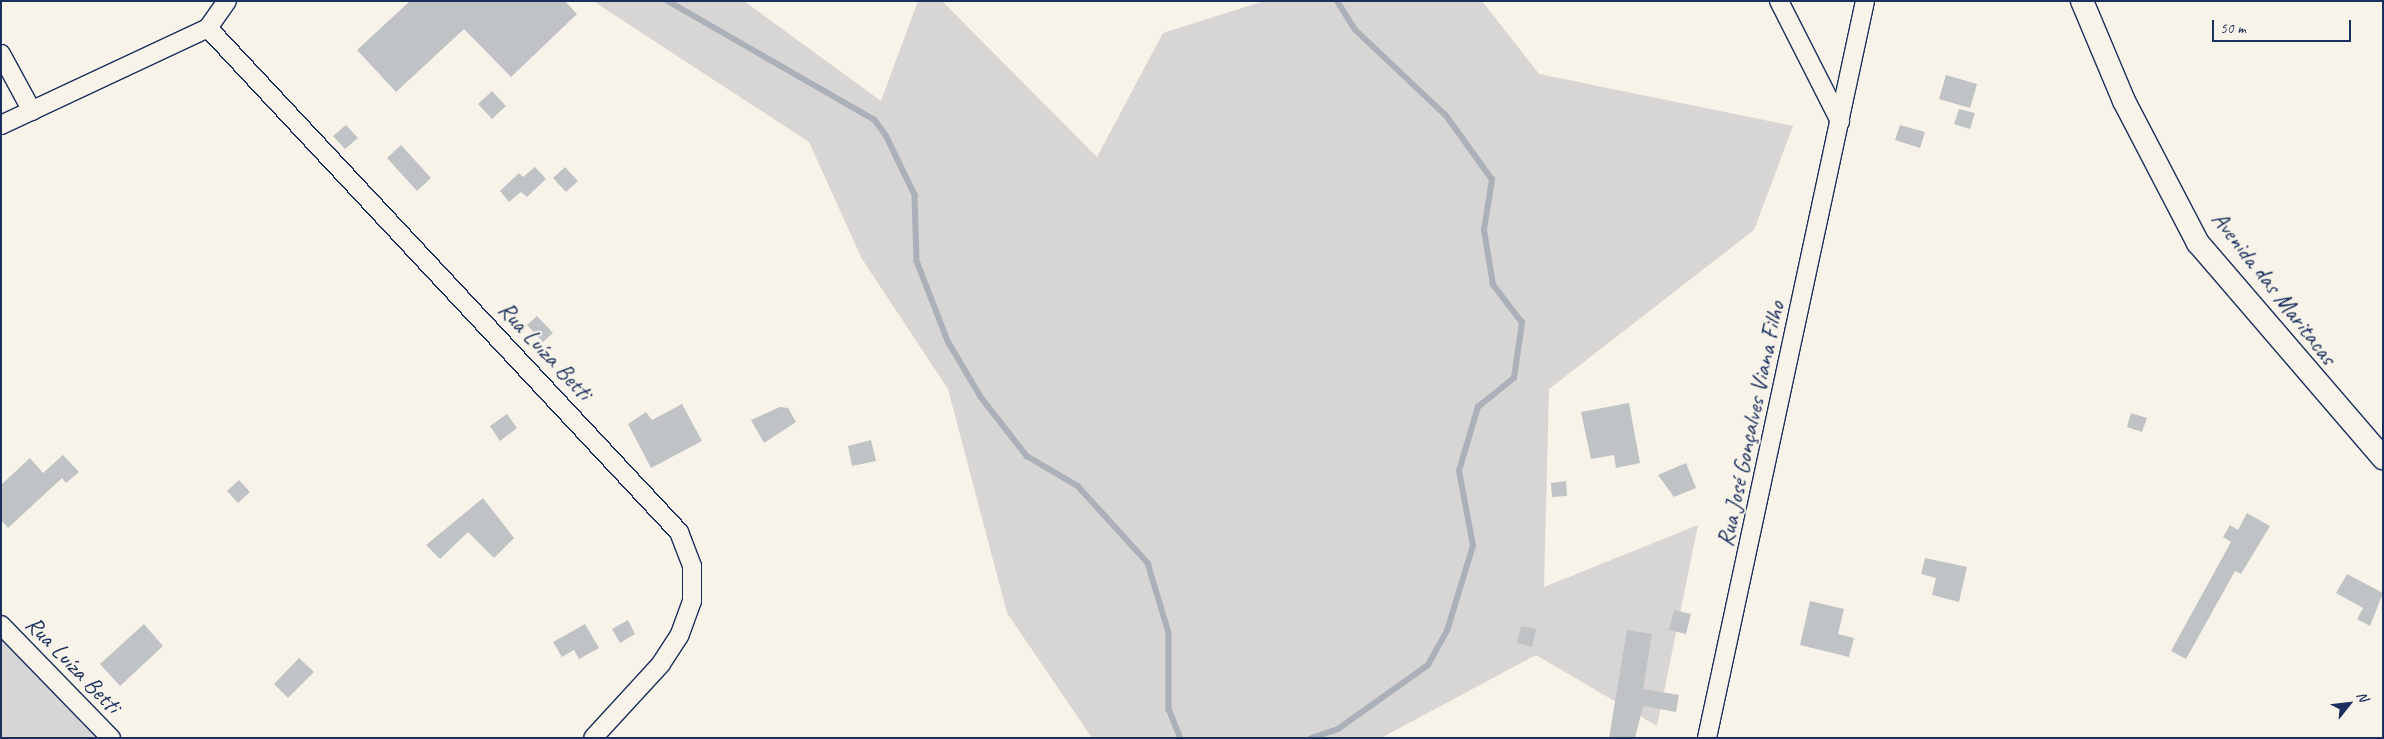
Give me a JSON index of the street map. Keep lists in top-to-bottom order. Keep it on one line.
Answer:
{"streets":{"street":["Avenida das Maritacas","Rua Luíza Betti","Rua José Gonçalves Viana Filho"]},"scale_bar":"50 m","north":"top right"}
